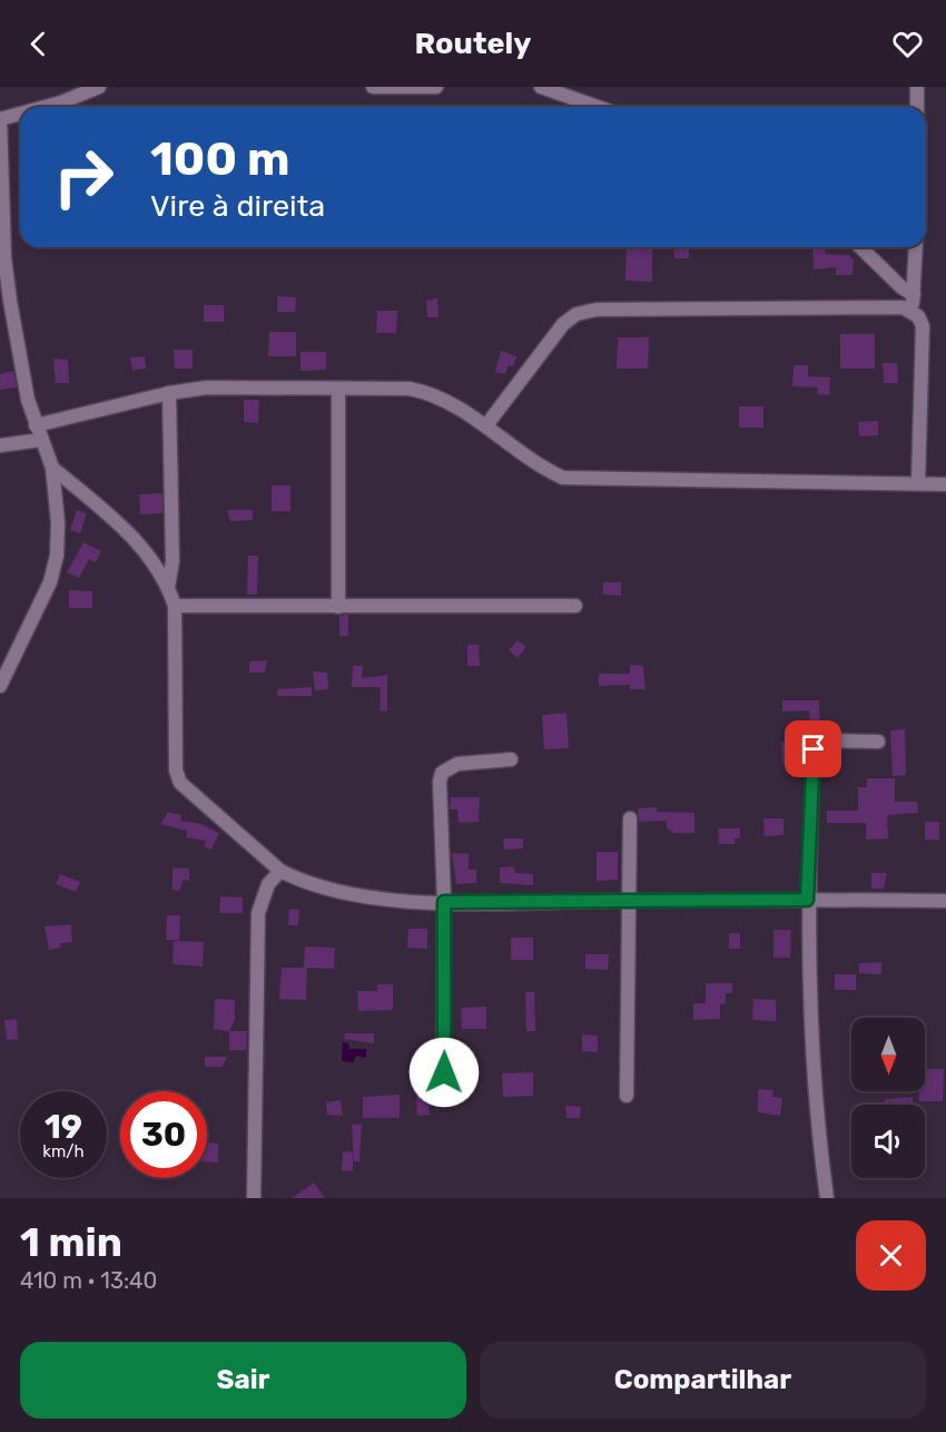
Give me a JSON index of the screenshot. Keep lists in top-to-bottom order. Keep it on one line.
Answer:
{"north":"bottom","page":{"header":"Routely","turn":["100 m","Vire à direita"],"speed":"19 km/h","limit":"30","heading":["1 min","410 m · 13:40"],"buttons":["Sair","Compartilhar"]}}
